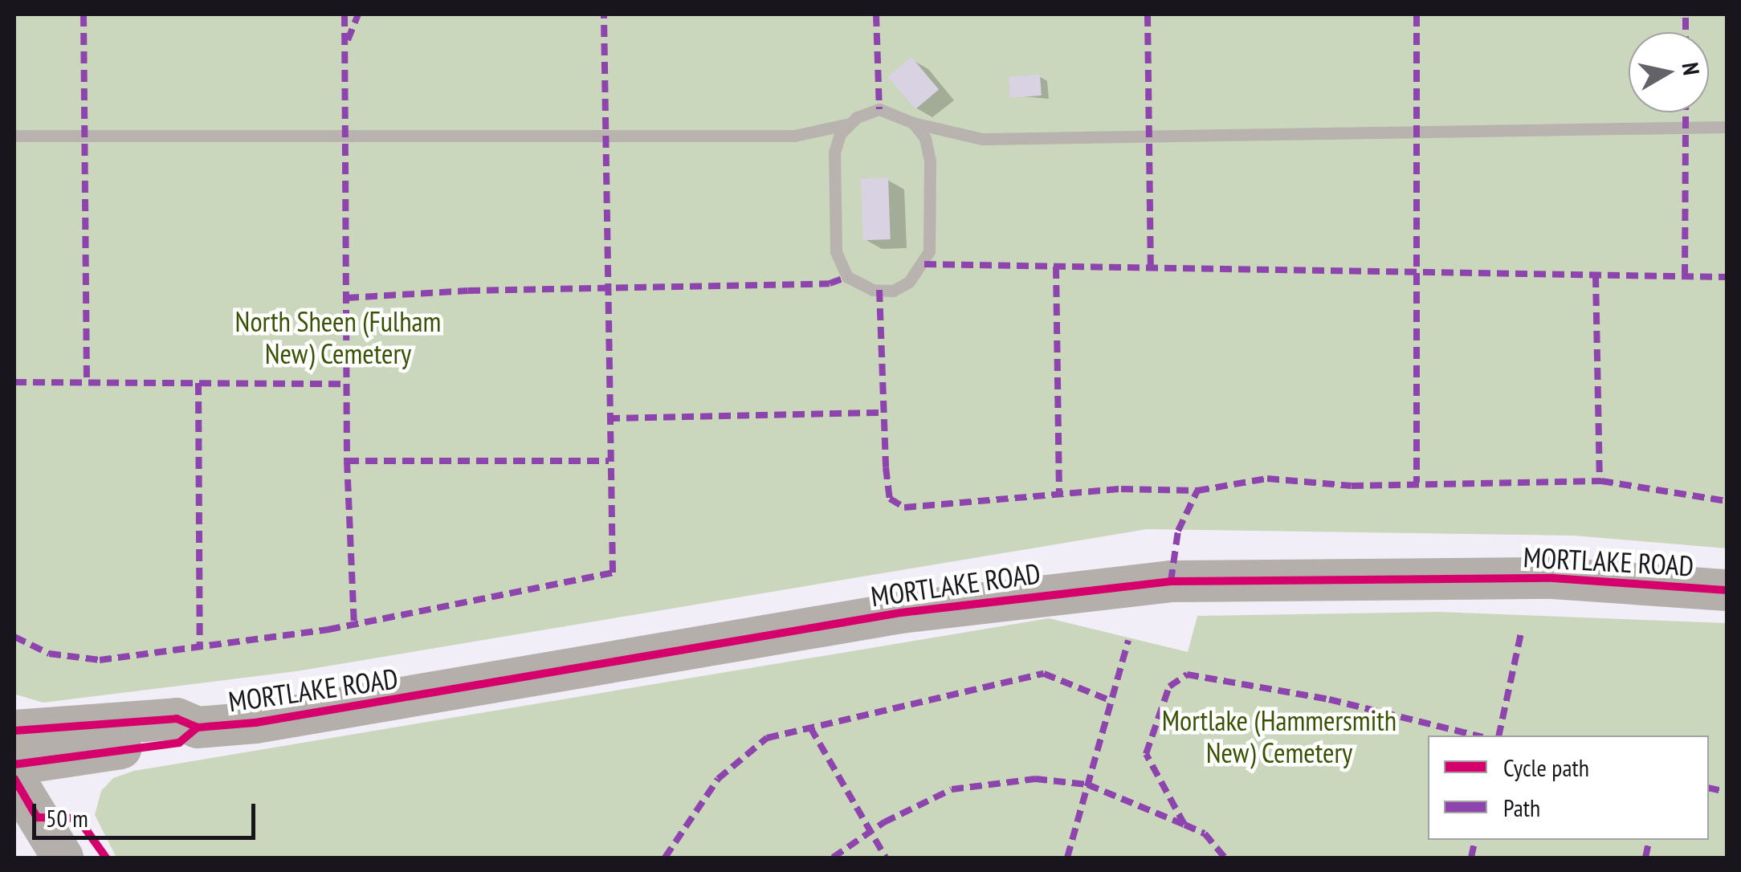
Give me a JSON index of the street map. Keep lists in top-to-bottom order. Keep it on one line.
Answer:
{"streets":{"highway":["MORTLAKE ROAD"]},"parks":["North Sheen (Fulham New) Cemetery","Mortlake (Hammersmith New) Cemetery"],"legend":["Cycle path","Path"],"scale_bar":"50 m","north":"right"}
